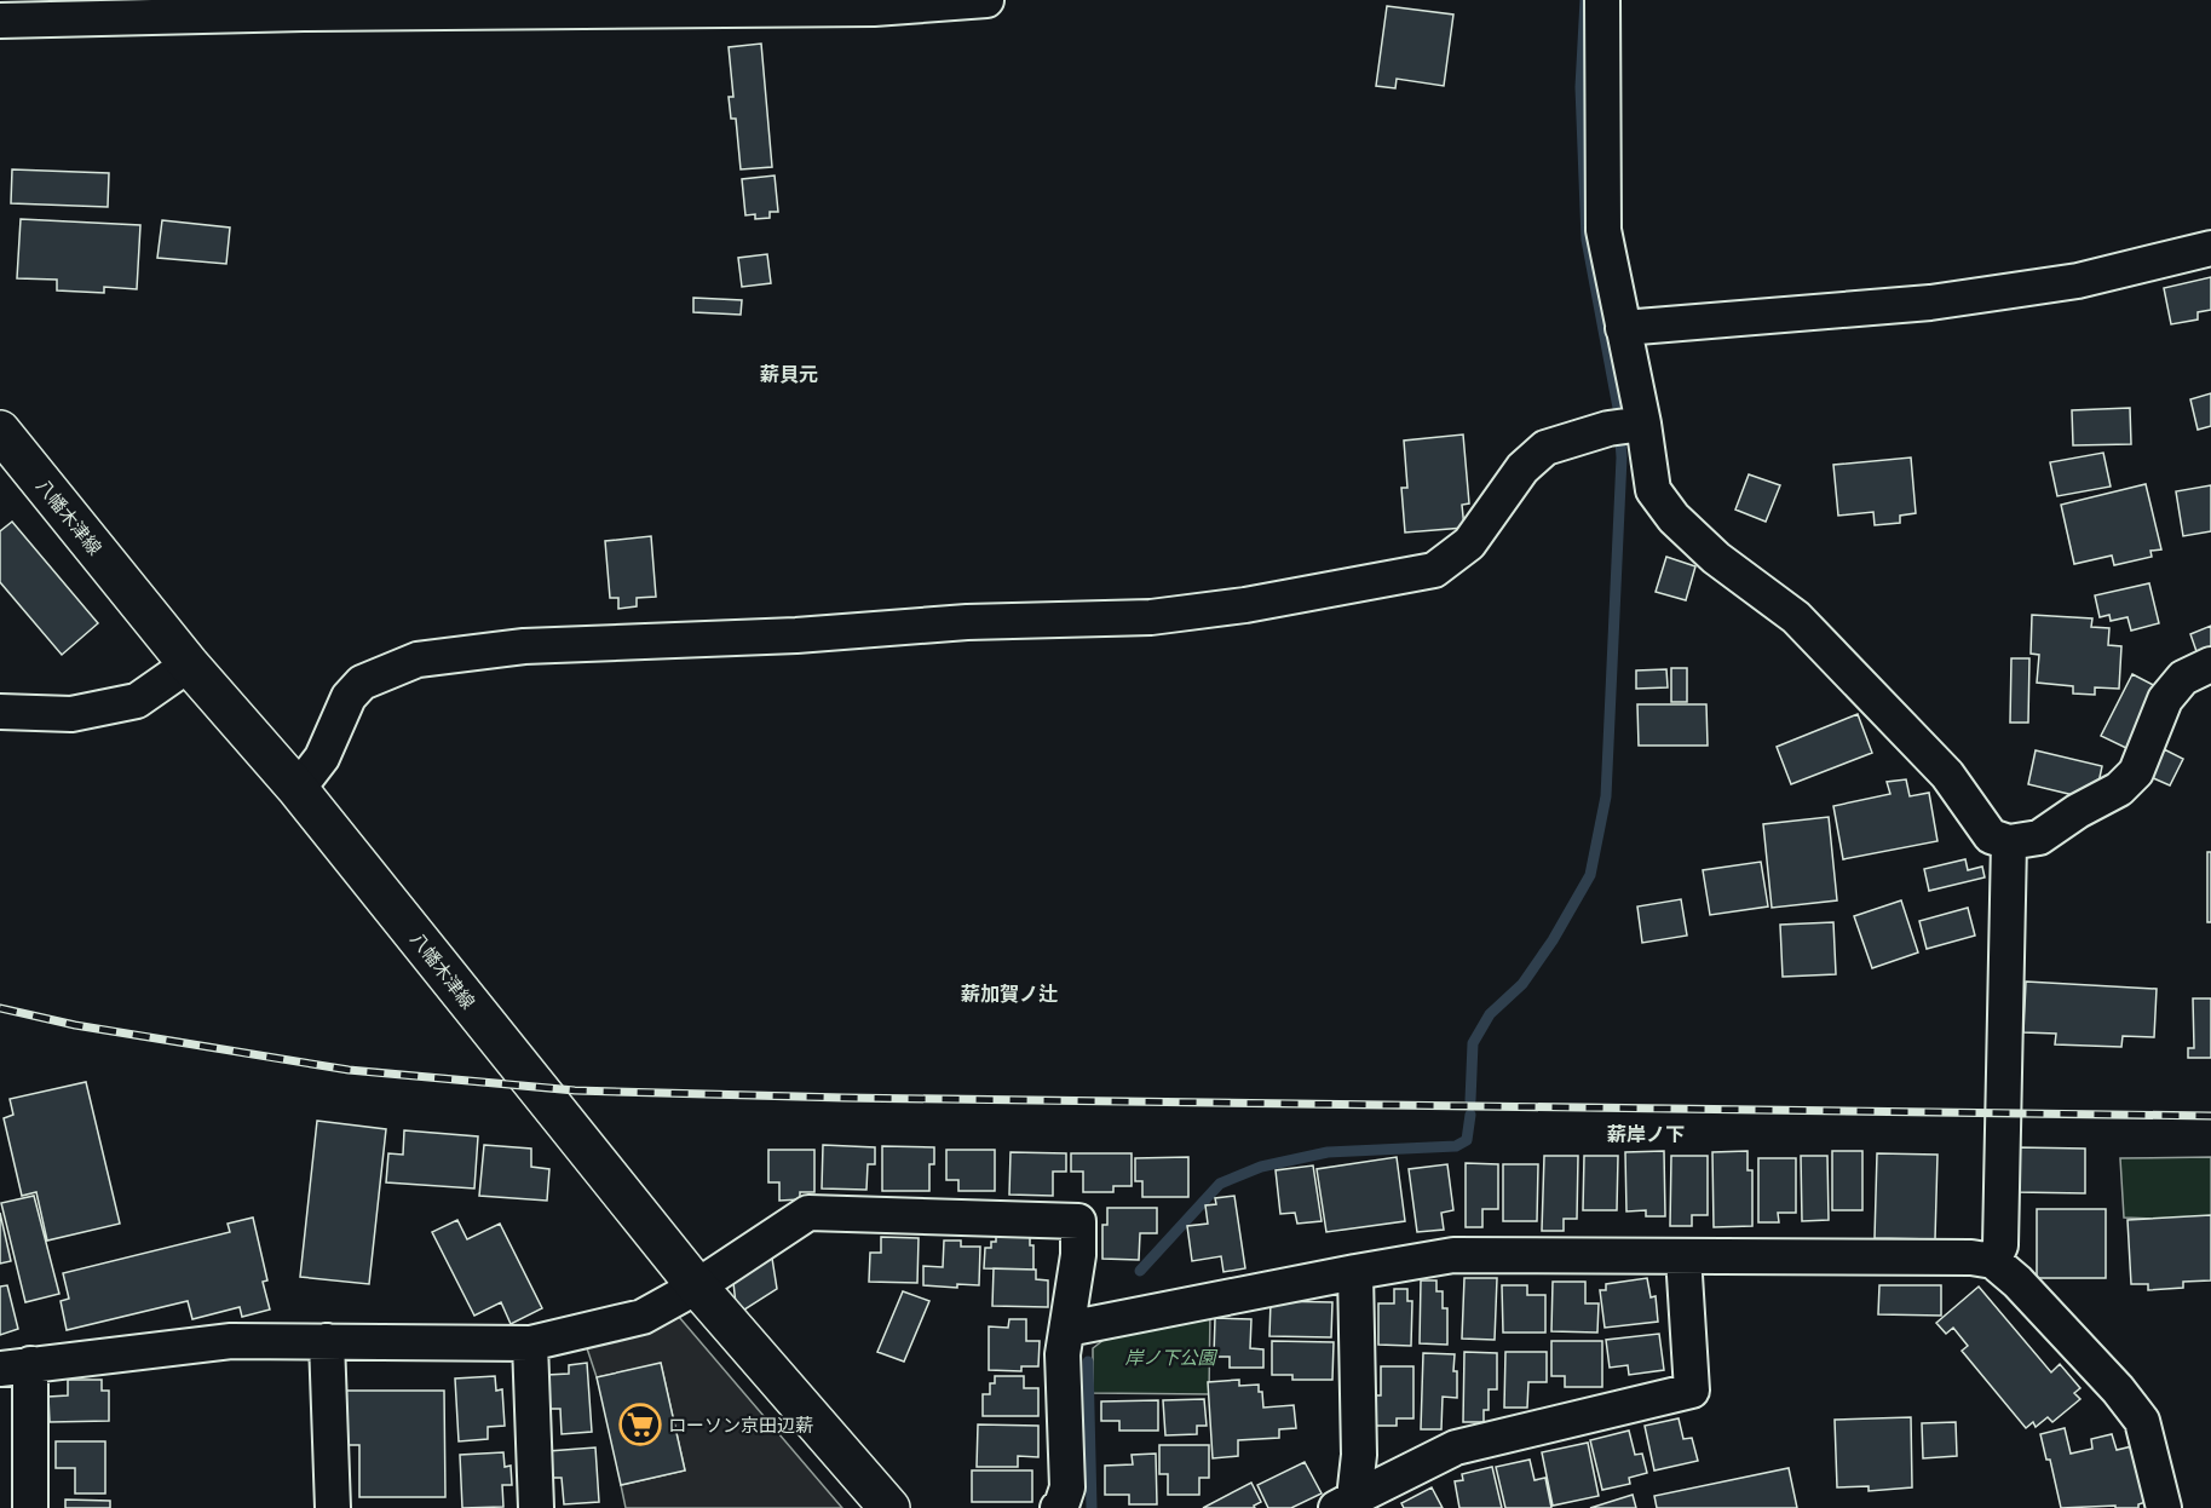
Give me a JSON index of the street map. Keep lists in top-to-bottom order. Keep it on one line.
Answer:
{"streets":{"main road":["八幡木津線"]},"districts":["薪貝元","薪加賀ノ辻","薪岸ノ下"],"parks":["岸ノ下公園"],"places":{"supermarket":["ローソン京田辺薪"]}}
